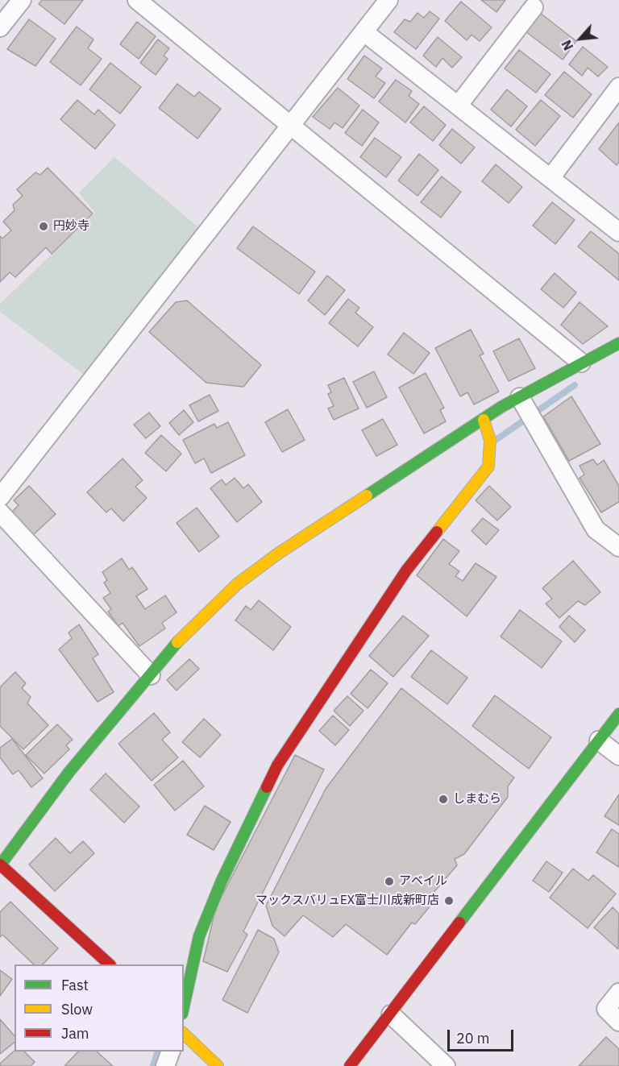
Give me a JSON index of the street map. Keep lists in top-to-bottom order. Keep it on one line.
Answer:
{"places":["円妙寺","しまむら","アベイル","マックスバリュEX富士川成新町店"],"legend":["Fast","Slow","Jam"],"scale_bar":"20 m","north":"bottom left"}
